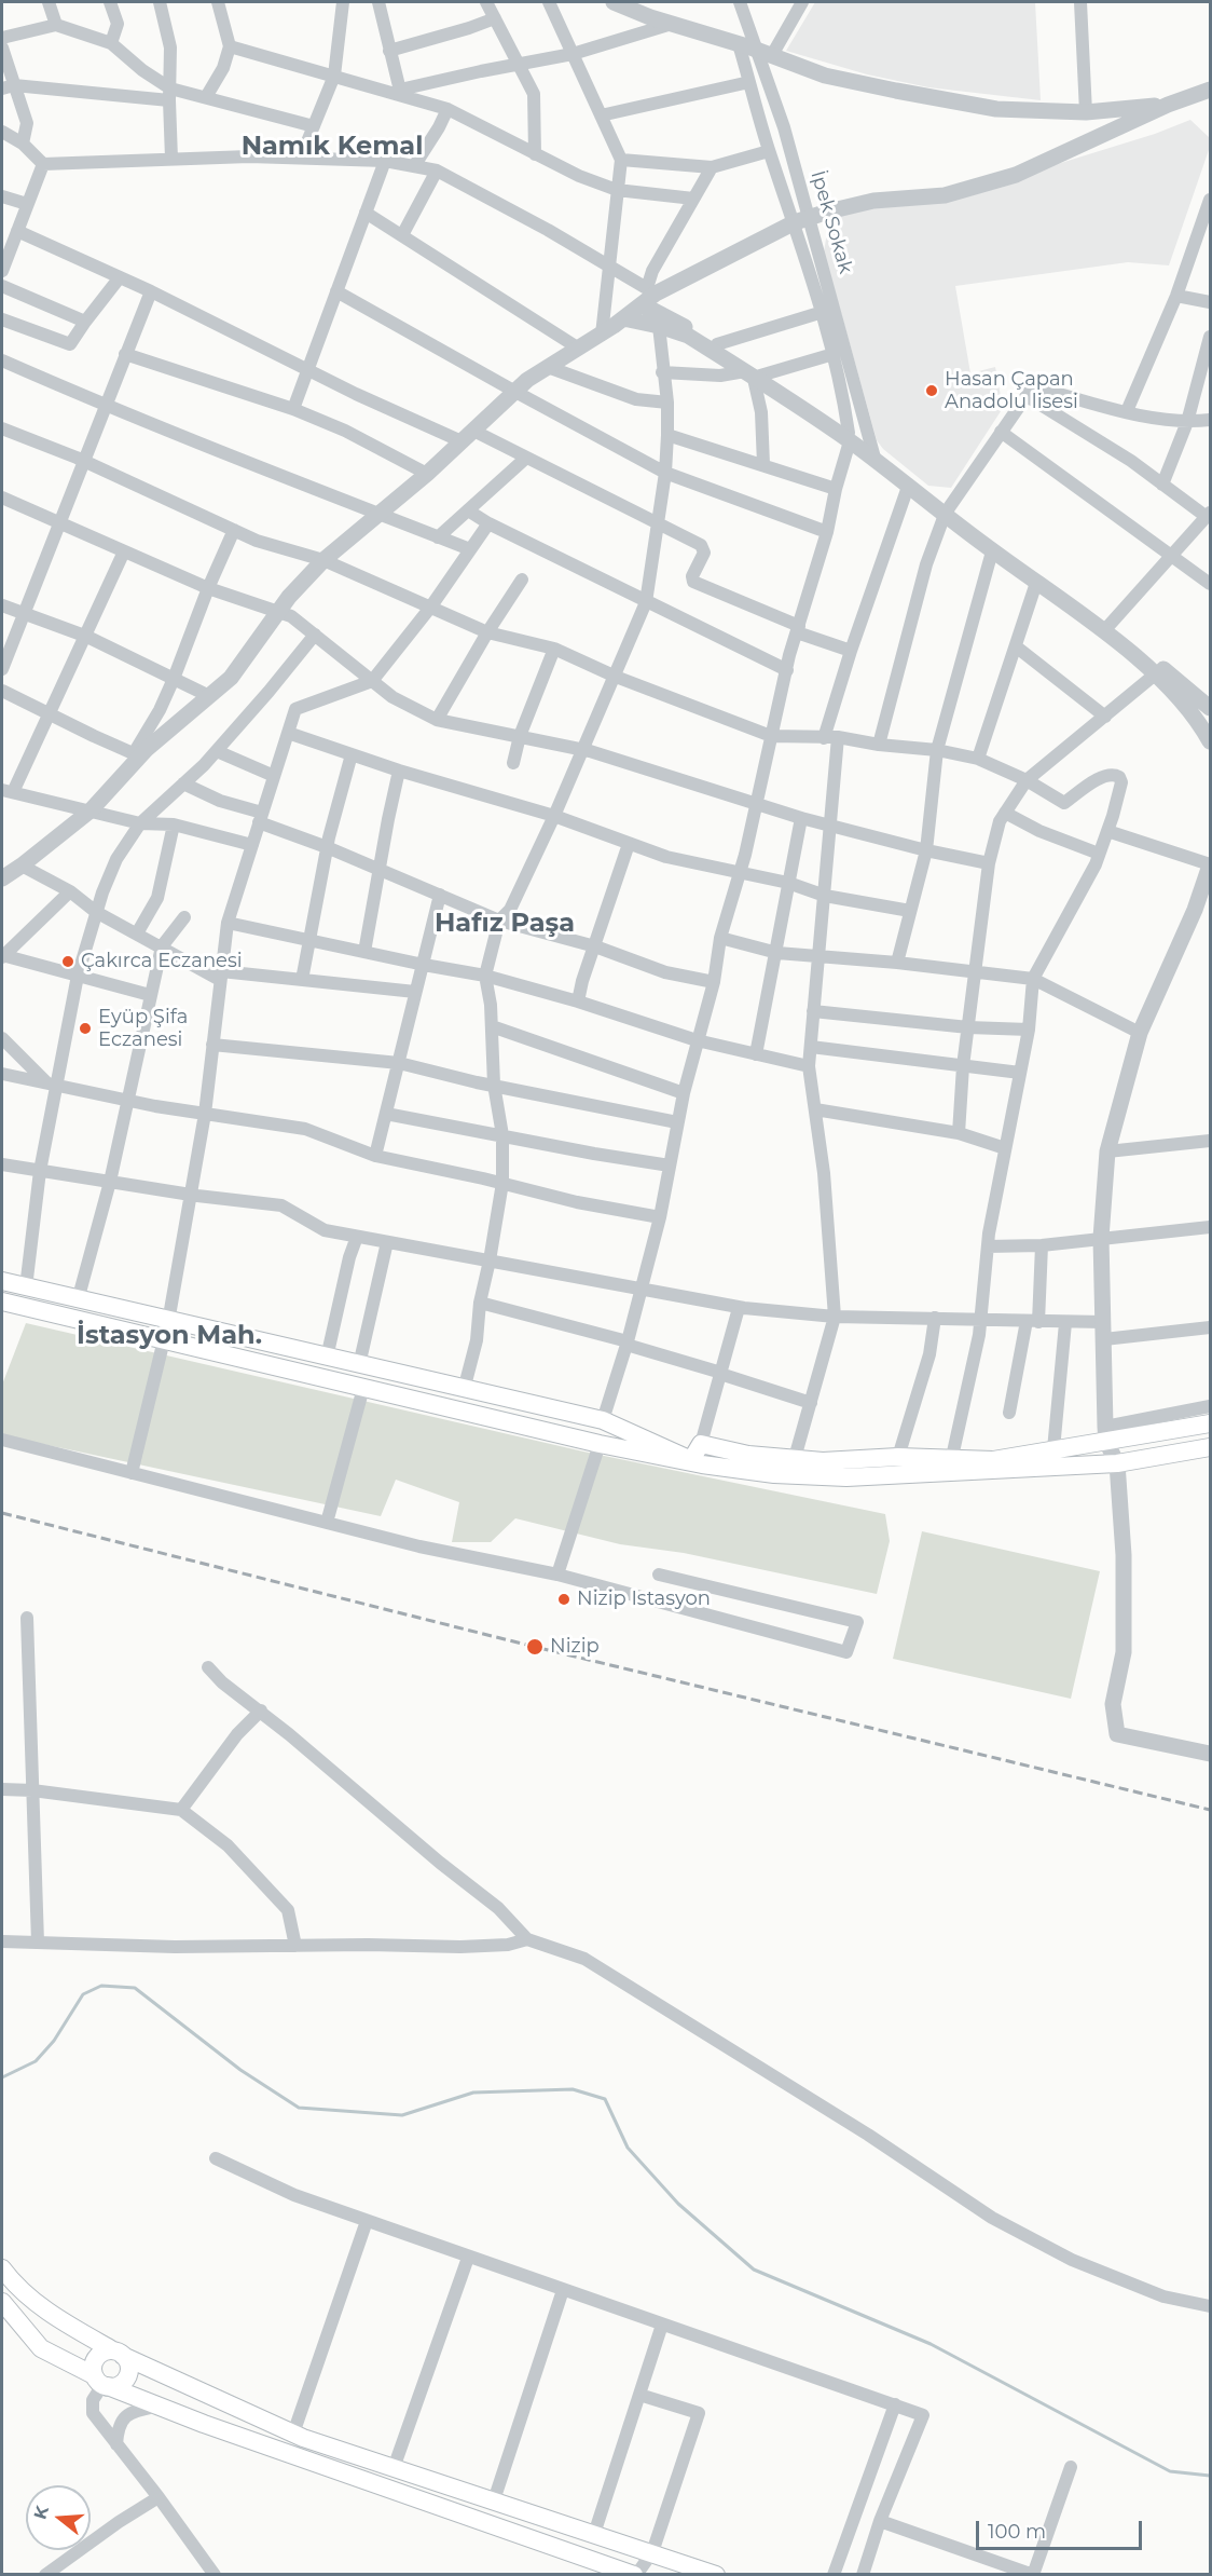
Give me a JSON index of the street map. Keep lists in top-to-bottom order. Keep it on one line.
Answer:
{"streets":{"street":["İpek Sokak"]},"districts":["Namık Kemal","Hafız Paşa","İstasyon Mah."],"places":["Hasan Çapan Anadolu lisesi","Çakırca Eczanesi","Eyüp Şifa Eczanesi","Nizip Istasyon","Nizip"],"scale_bar":"100 m","north":"left"}
